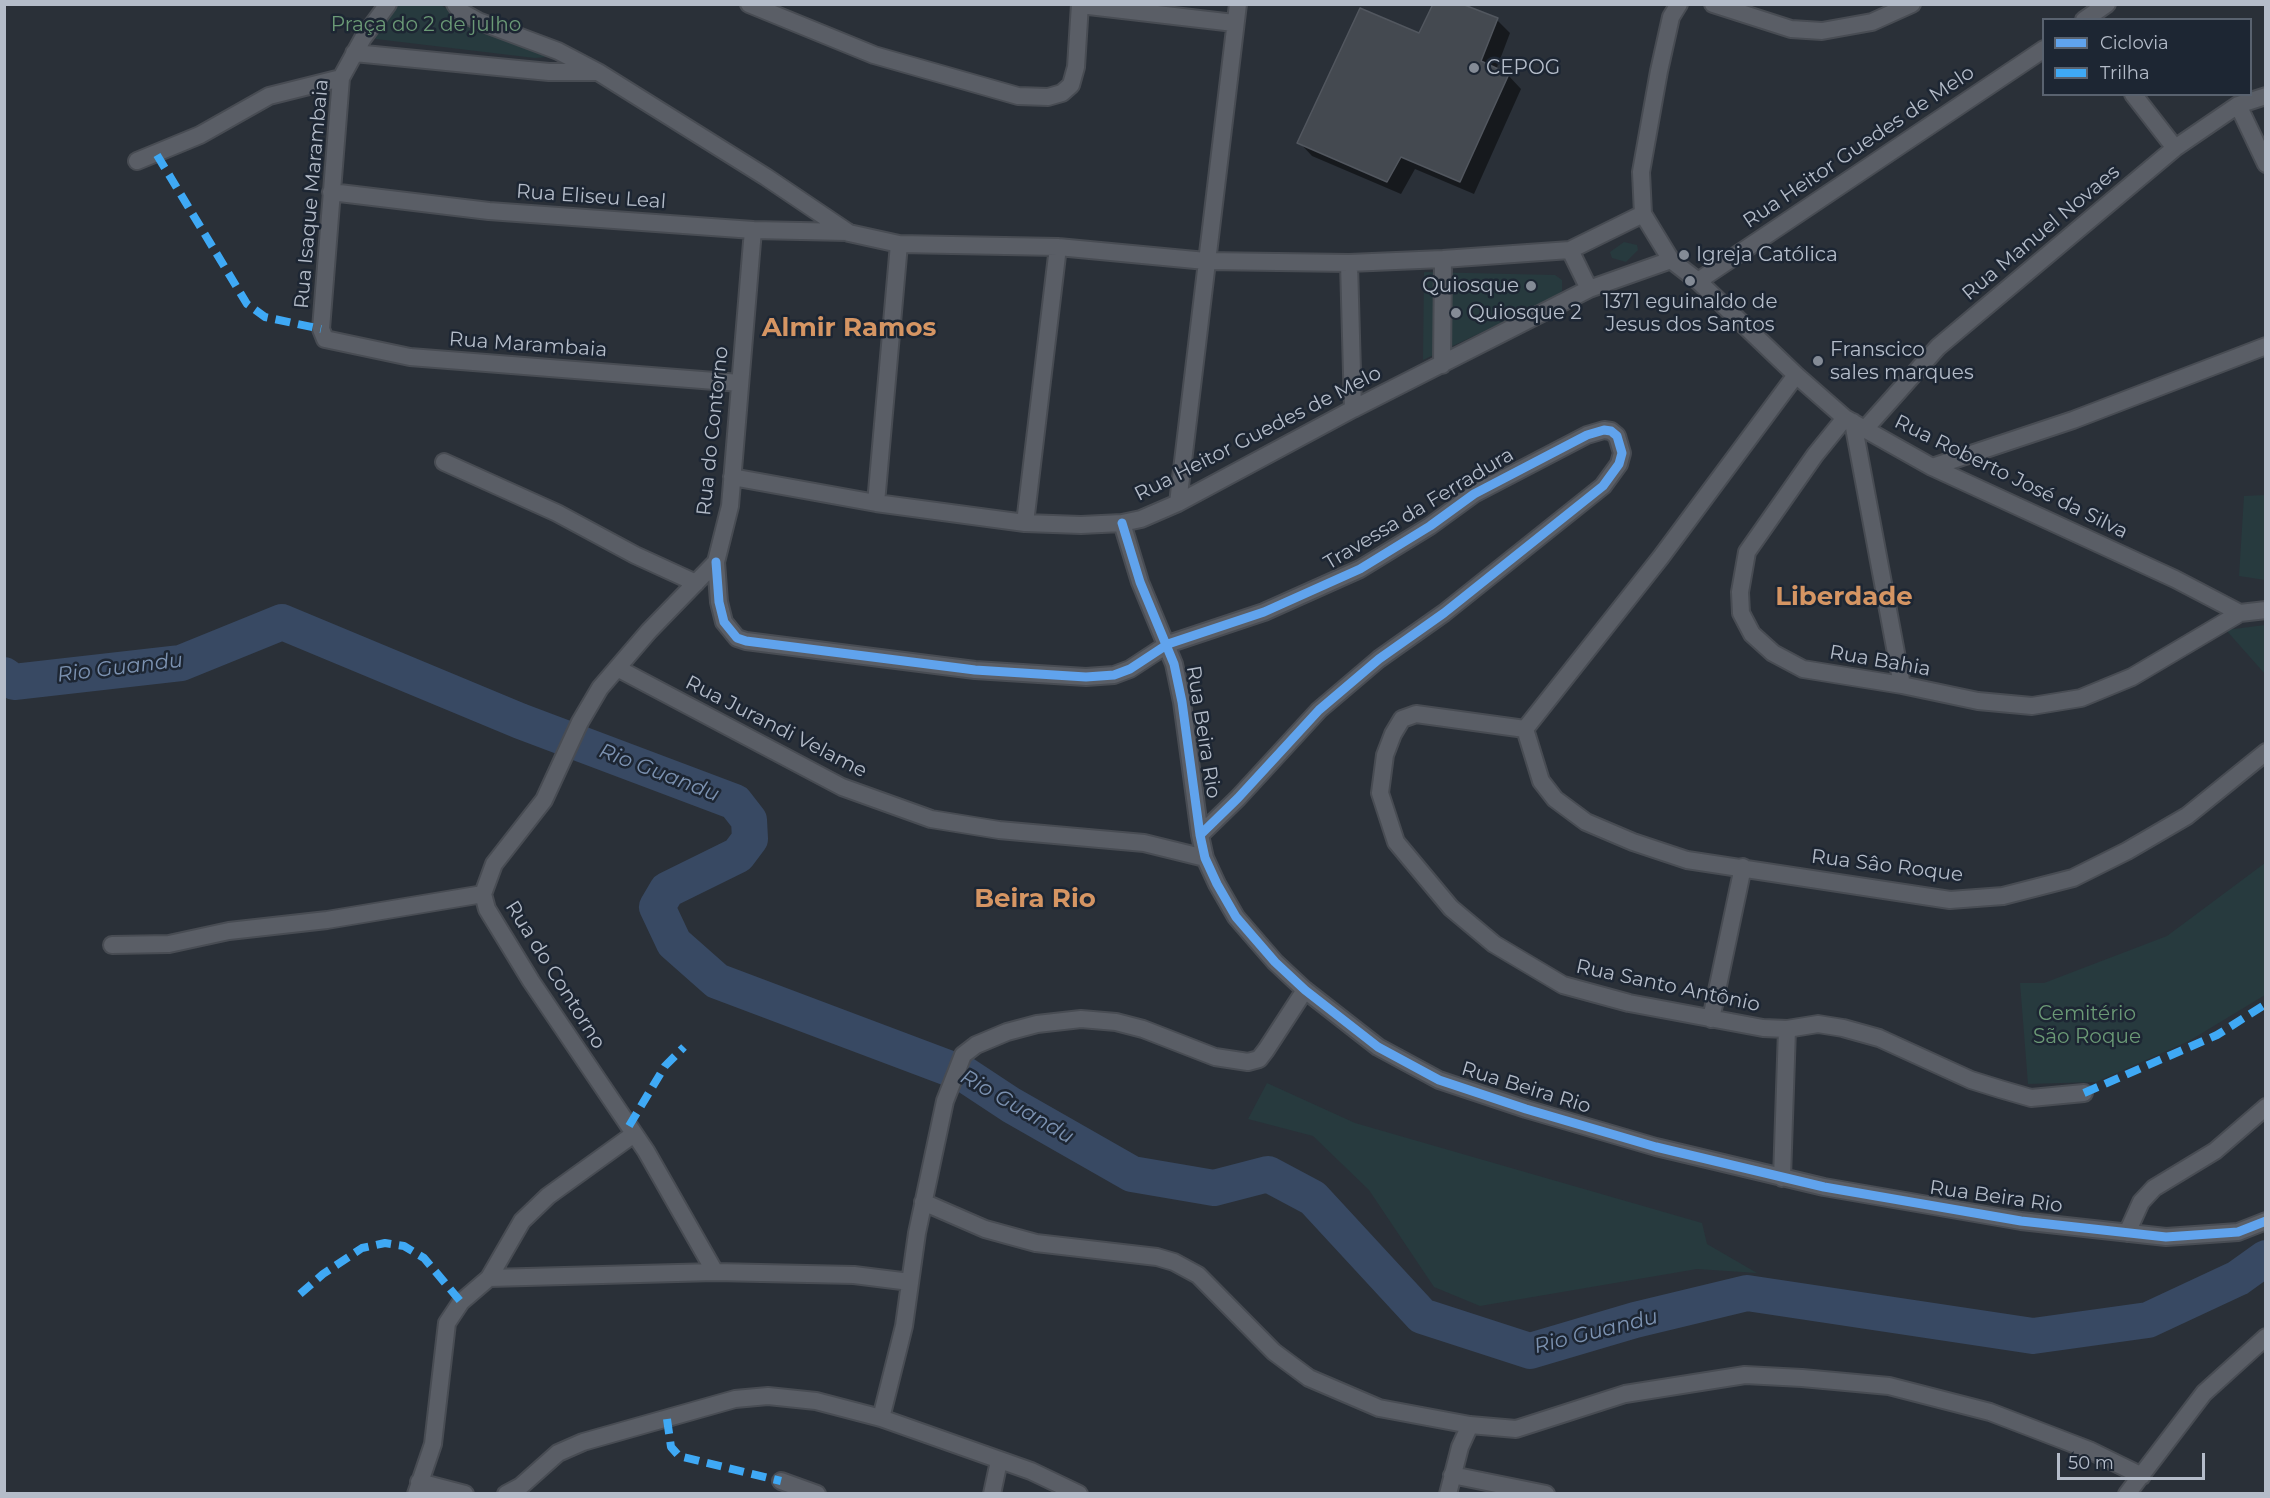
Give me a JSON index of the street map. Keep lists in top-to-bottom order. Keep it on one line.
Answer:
{"streets":{"street":["Rua Heitor Guedes de Melo","Rua Isaque Marambaia","Rua Eliseu Leal","Rua Manuel Novaes","Rua Marambaia","Rua do Contorno","Rua Roberto José da Silva","Travessa da Ferradura","Rua Bahia","Rua Jurandi Velame","Rua Beira Rio","Rua Sâo Roque","Rua Santo Antônio"]},"crossings":[["Rua Heitor Guedes de Melo","Rua do Contorno"],["Rua Heitor Guedes de Melo","Rua Roberto José da Silva"],["Rua Heitor Guedes de Melo","Rua Beira Rio"],["Rua Isaque Marambaia","Rua Eliseu Leal"],["Rua Isaque Marambaia","Rua Marambaia"],["Rua Eliseu Leal","Rua do Contorno"],["Rua Manuel Novaes","Rua Roberto José da Silva"],["Rua Manuel Novaes","Rua Bahia"],["Rua Marambaia","Rua do Contorno"],["Rua do Contorno","Travessa da Ferradura"],["Rua do Contorno","Rua Jurandi Velame"],["Rua Roberto José da Silva","Rua Bahia"],["Travessa da Ferradura","Rua Beira Rio"],["Rua Jurandi Velame","Rua Beira Rio"],["Rua Sâo Roque","Rua Santo Antônio"]],"districts":["Almir Ramos","Liberdade","Beira Rio"],"water":["Rio Guandu"],"parks":["Praça do 2 de julho","Cemitério São Roque"],"places":["CEPOG","Igreja Católica","1371 eguinaldo de Jesus dos Santos","Quiosque","Quiosque 2","Franscico sales marques"],"legend":["Ciclovia","Trilha"],"scale_bar":"50 m"}
